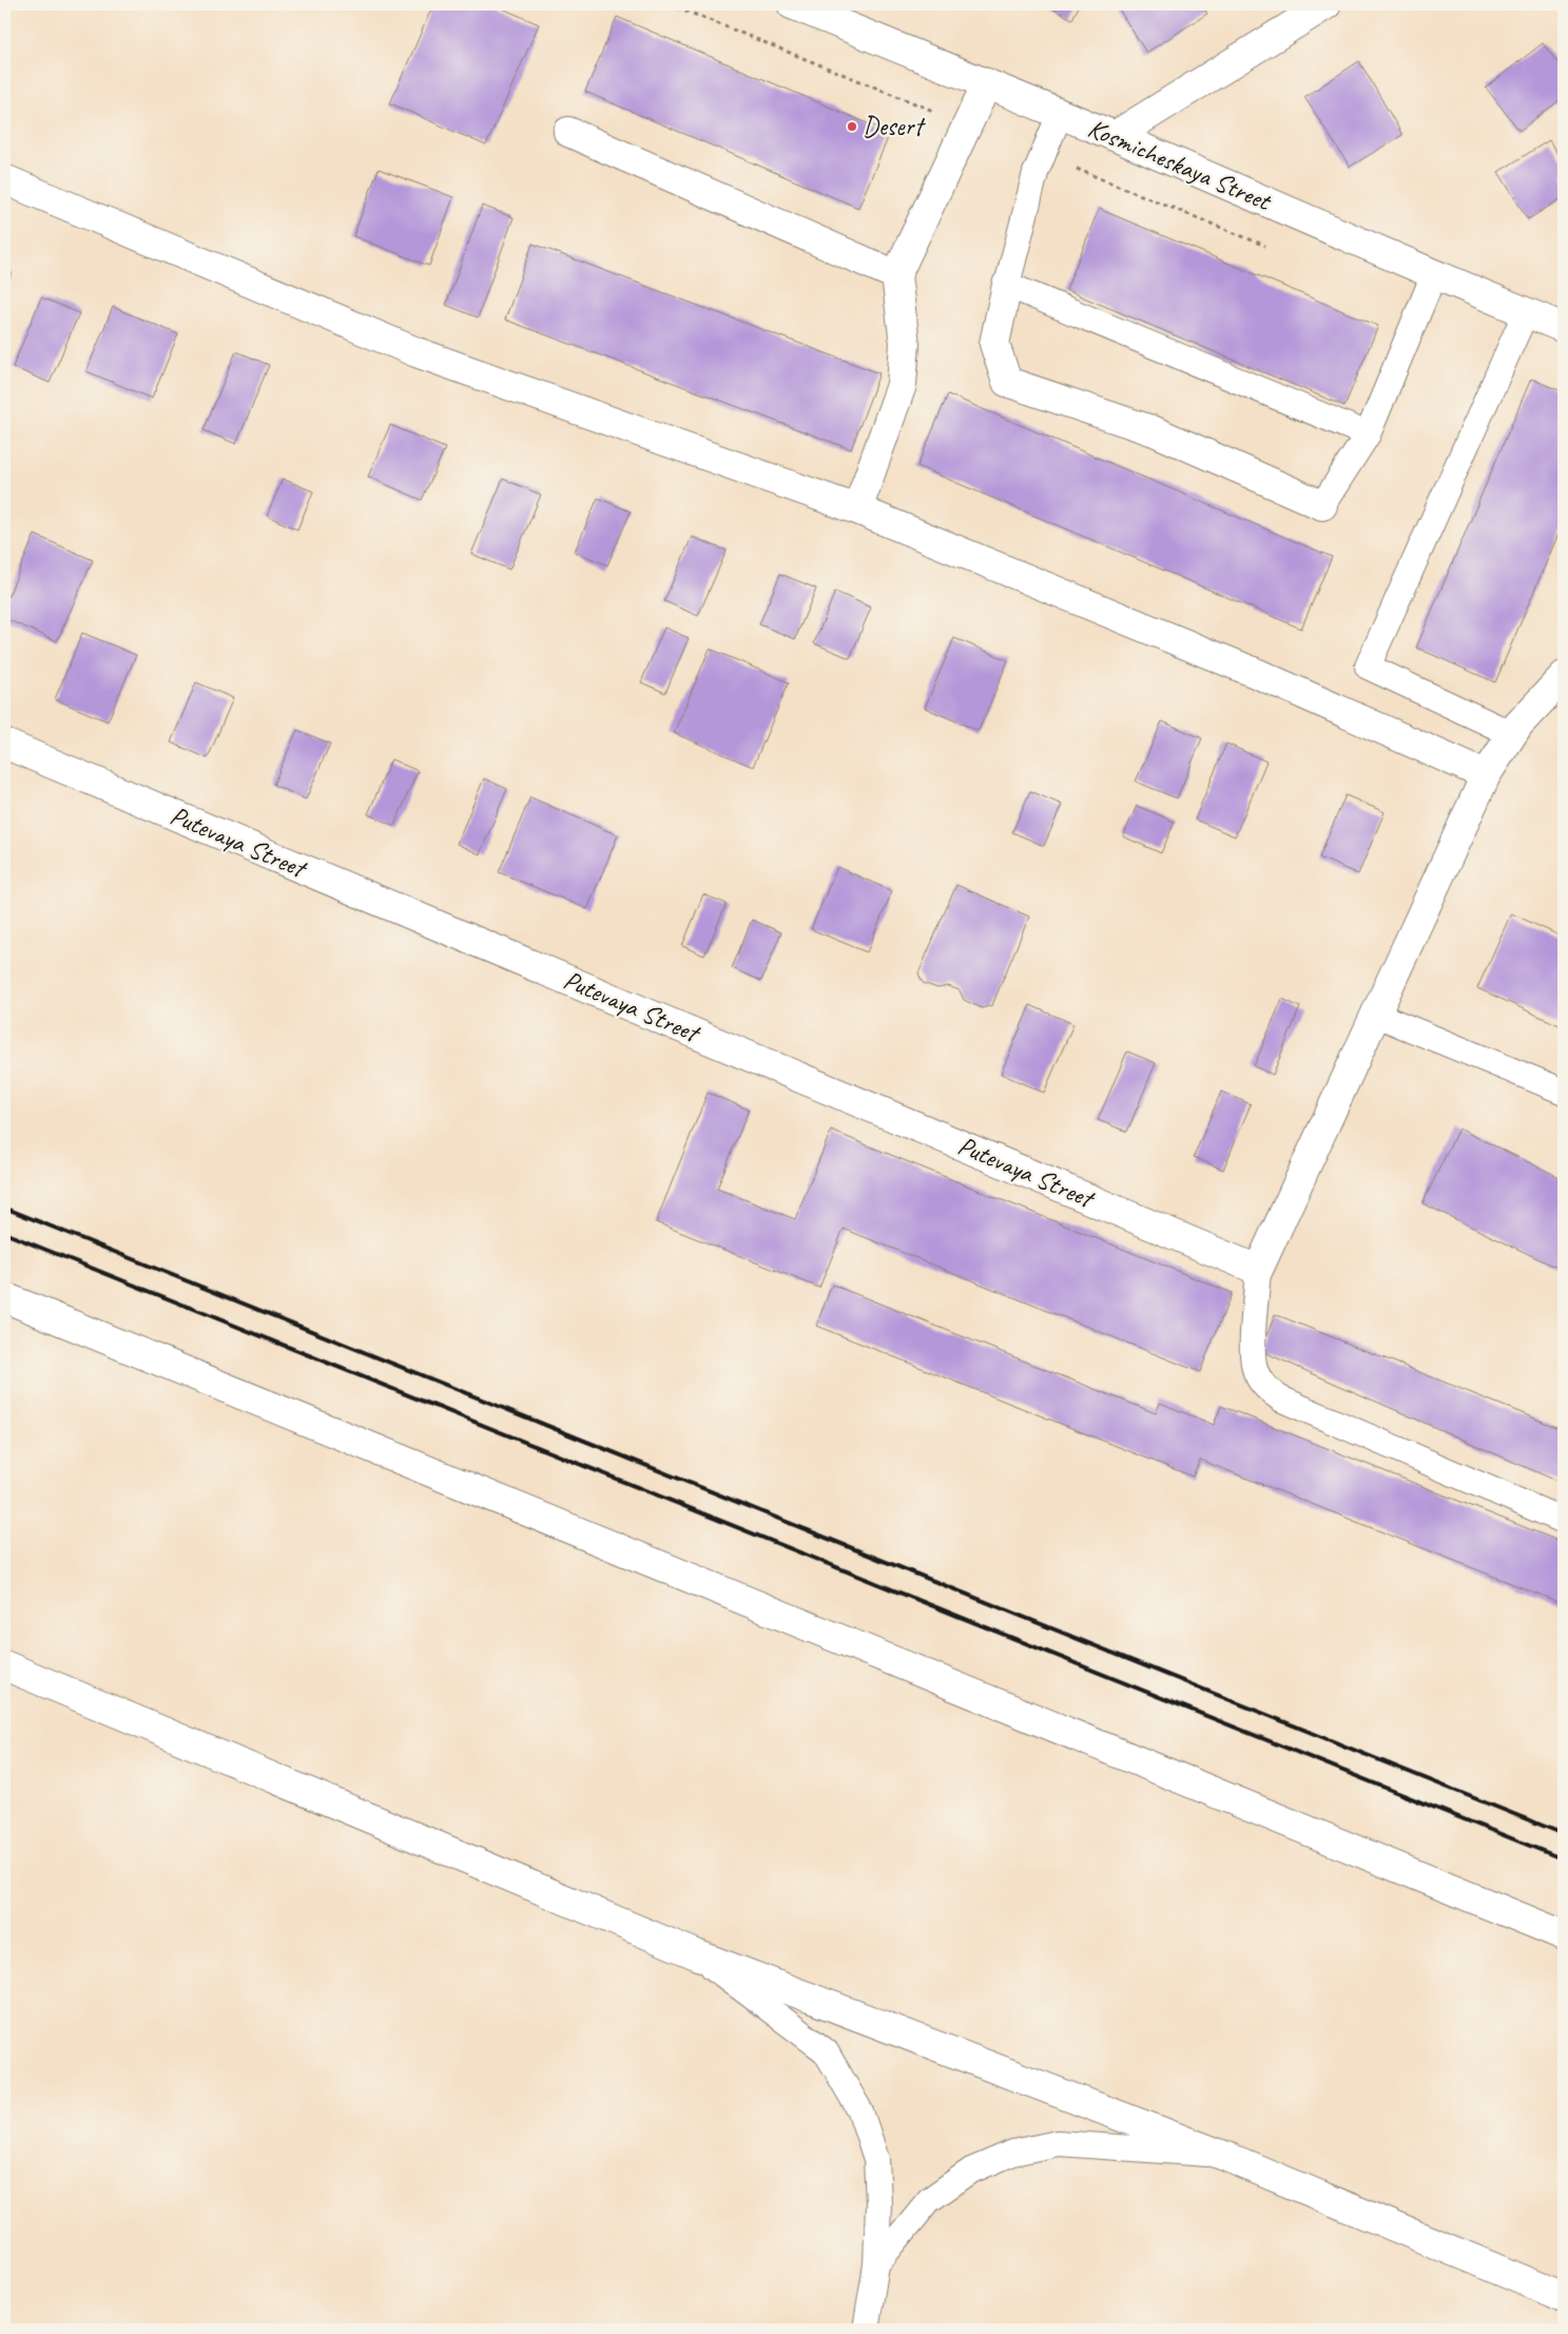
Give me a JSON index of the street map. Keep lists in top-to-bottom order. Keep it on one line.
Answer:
{"streets":{"street":["Kosmicheskaya Street","Putevaya Street"]},"places":["Desert"]}
